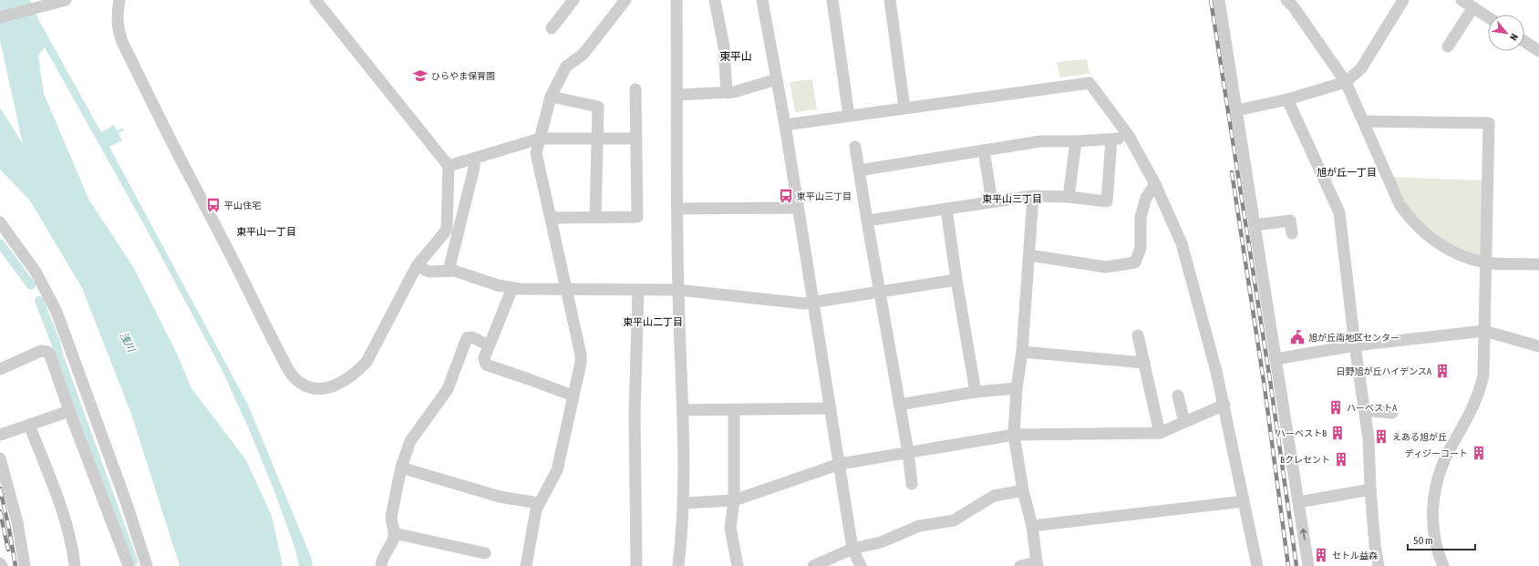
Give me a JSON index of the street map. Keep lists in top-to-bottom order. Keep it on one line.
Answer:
{"districts":["東平山","旭が丘一丁目","東平山三丁目","東平山一丁目","東平山二丁目"],"water":["浅川"],"places":{"school or university":["ひらやま保育園"],"bus stop":["東平山三丁目","平山住宅"],"public building":["旭が丘南地区センター"],"building":["日野旭が丘ハイデンスA","ハーベストA","ハーベストB","えある旭が丘","ディジーコート","Bクレセント","セトル益森"]},"scale_bar":"50 m","north":"bottom right"}
